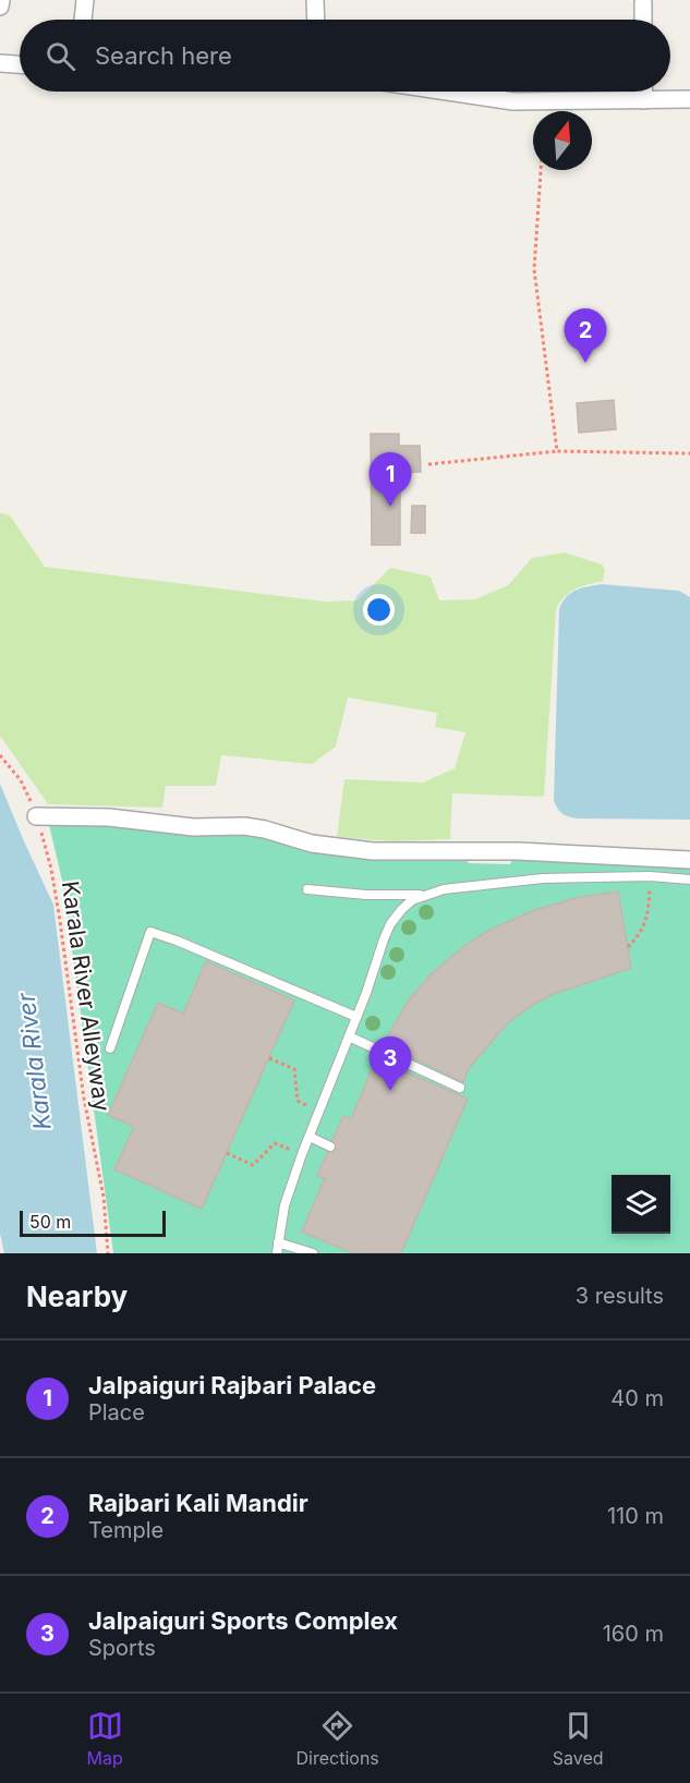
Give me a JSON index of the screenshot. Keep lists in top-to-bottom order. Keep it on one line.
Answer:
{"streets":{"path":["Karala River Alleyway"]},"water":["Karala River"],"scale_bar":"50 m","north":"top","page":{"search":"Search here","pins":["2","1","3"],"scale":"50 m","heading":["Nearby","3 results"],"list":[{"mark":"1","name":"Jalpaiguri Rajbari Palace","note":"Place","value":"40 m"},{"mark":"2","name":"Rajbari Kali Mandir","note":"Temple","value":"110 m"},{"mark":"3","name":"Jalpaiguri Sports Complex","note":"Sports","value":"160 m"}],"nav":["Map","Directions","Saved"]}}
